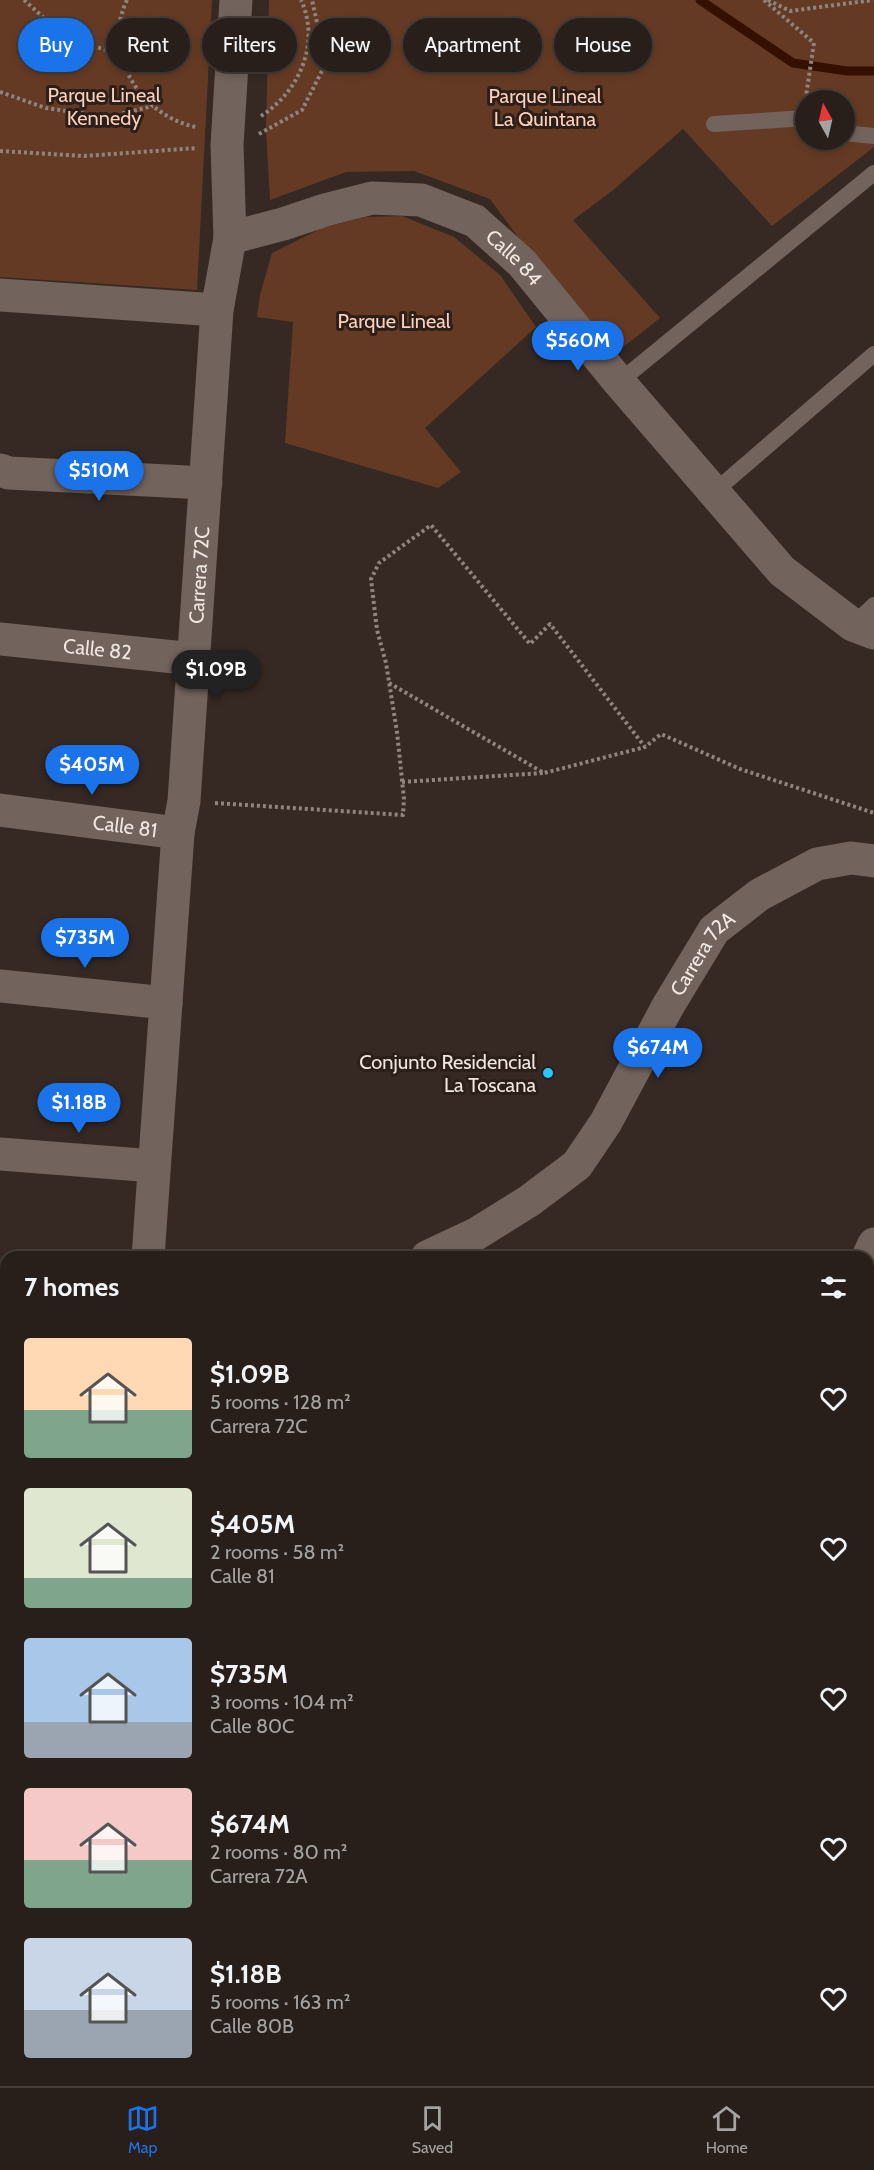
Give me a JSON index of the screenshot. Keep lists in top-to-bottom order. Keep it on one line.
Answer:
{"streets":{"street":["Calle 84","Carrera 72C","Calle 82","Calle 81","Carrera 72A"]},"crossings":[["Calle 84","Carrera 72C"],["Carrera 72C","Calle 82"],["Carrera 72C","Calle 81"]],"parks":["Parque Lineal Kennedy","Parque Lineal La Quintana","Parque Lineal"],"places":["Conjunto Residencial La Toscana"],"north":"top","page":{"chip":["Buy","Rent","Filters","New","Apartment","House"],"price":["$560M","$510M","$1.09B","$405M","$735M","$674M","$1.18B"],"heading":"7 homes","list":[{"name":"$1.09B","note":"5 rooms · 128 m² · Carrera 72C"},{"name":"$405M","note":"2 rooms · 58 m² · Calle 81"},{"name":"$735M","note":"3 rooms · 104 m² · Calle 80C"},{"name":"$674M","note":"2 rooms · 80 m² · Carrera 72A"},{"name":"$1.18B","note":"5 rooms · 163 m² · Calle 80B"}],"tabs":["Map","Saved","Home"]}}
